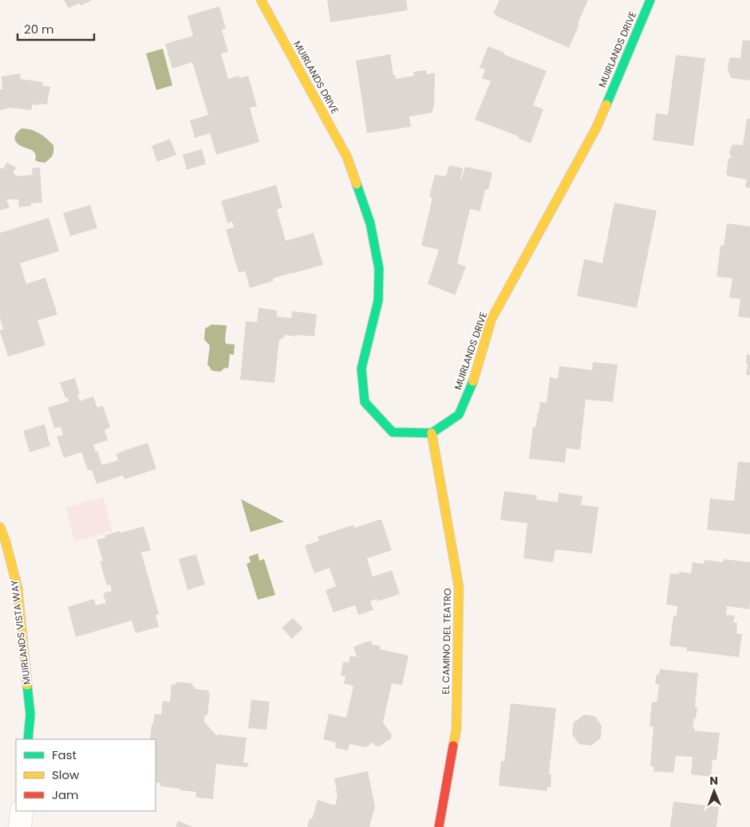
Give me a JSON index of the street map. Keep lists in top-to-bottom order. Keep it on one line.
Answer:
{"streets":{"street":["MUIRLANDS DRIVE","MUIRLANDS VISTA WAY","EL CAMINO DEL TEATRO"]},"crossings":[["MUIRLANDS DRIVE","EL CAMINO DEL TEATRO"]],"legend":["Fast","Slow","Jam"],"scale_bar":"20 m","north":"top"}
